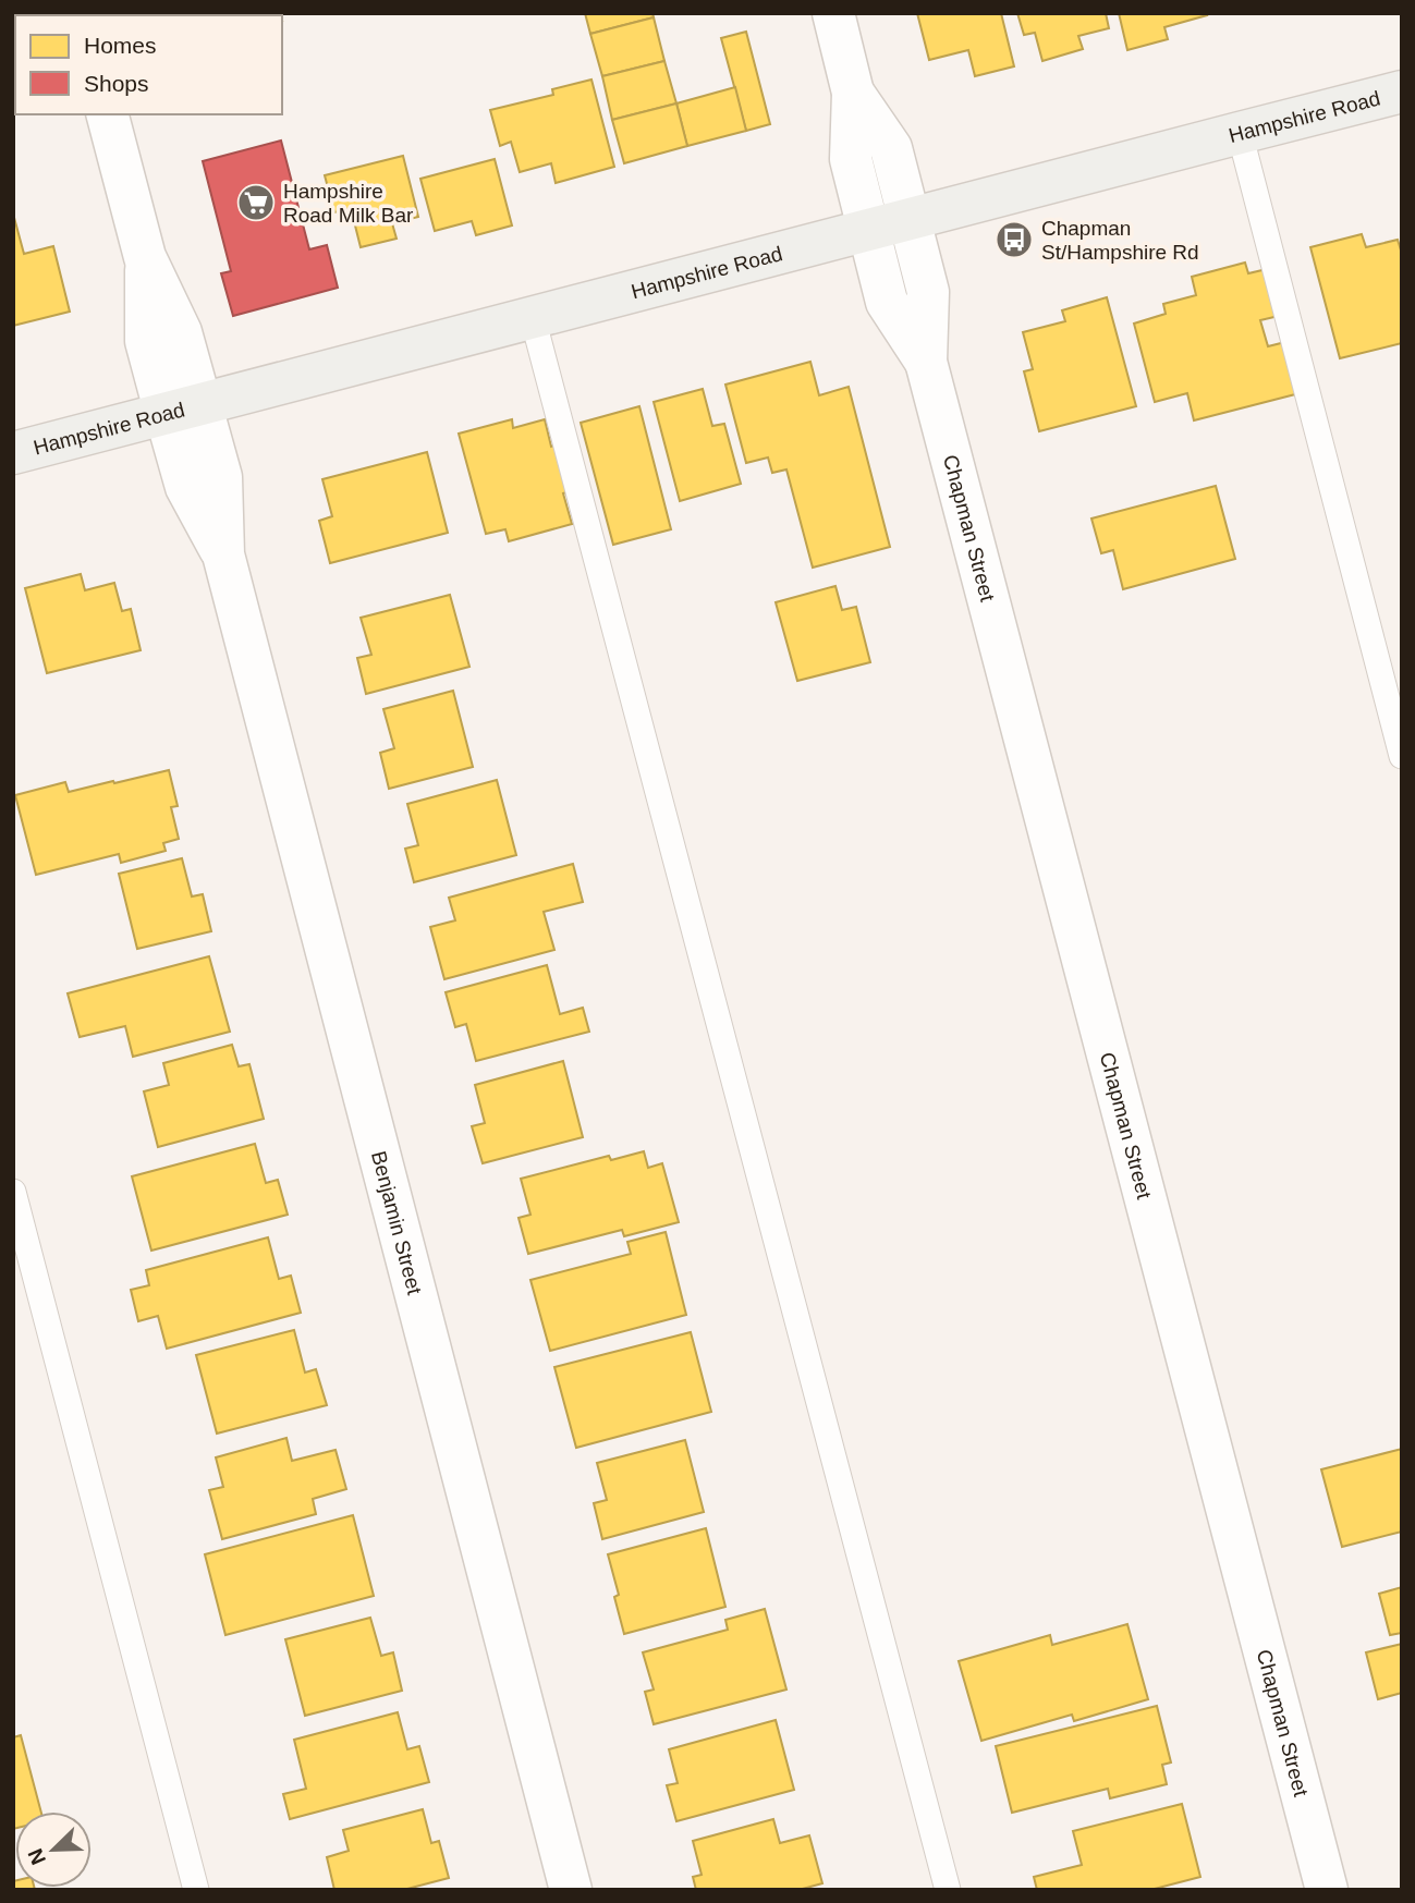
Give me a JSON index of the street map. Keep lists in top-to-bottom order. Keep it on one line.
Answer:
{"streets":{"street":["Hampshire Road","Chapman Street","Benjamin Street"]},"crossings":[["Hampshire Road","Chapman Street"],["Hampshire Road","Benjamin Street"]],"places":{"supermarket":["Hampshire Road Milk Bar"],"bus stop":["Chapman St/Hampshire Rd"]},"legend":["Homes","Shops"],"north":"bottom left"}
